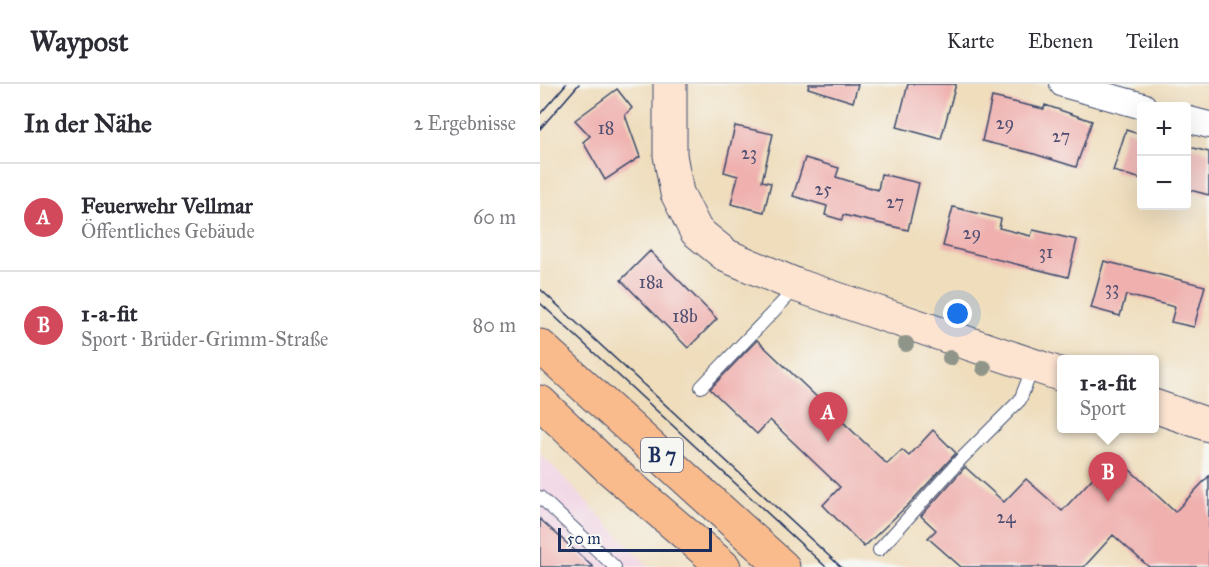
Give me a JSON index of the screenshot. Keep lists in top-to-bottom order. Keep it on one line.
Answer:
{"streets":{"highway":["B 7"]},"house_numbers":["29","18","27","23","25","27","29","31","18a","33","18b","24"],"scale_bar":"50 m","page":{"header":"Waypost","nav":["Karte","Ebenen","Teilen"],"heading":["In der Nähe","2 Ergebnisse"],"map_buttons":["+","−"],"list":[{"mark":"A","name":"Feuerwehr Vellmar","note":"Öffentliches Gebäude","value":"60 m"},{"mark":"B","name":"1-a-fit","note":"Sport · Brüder-Grimm-Straße","value":"80 m"}],"popup":["1-a-fit","Sport"],"pins":["A","B"],"scale":"50 m"}}
